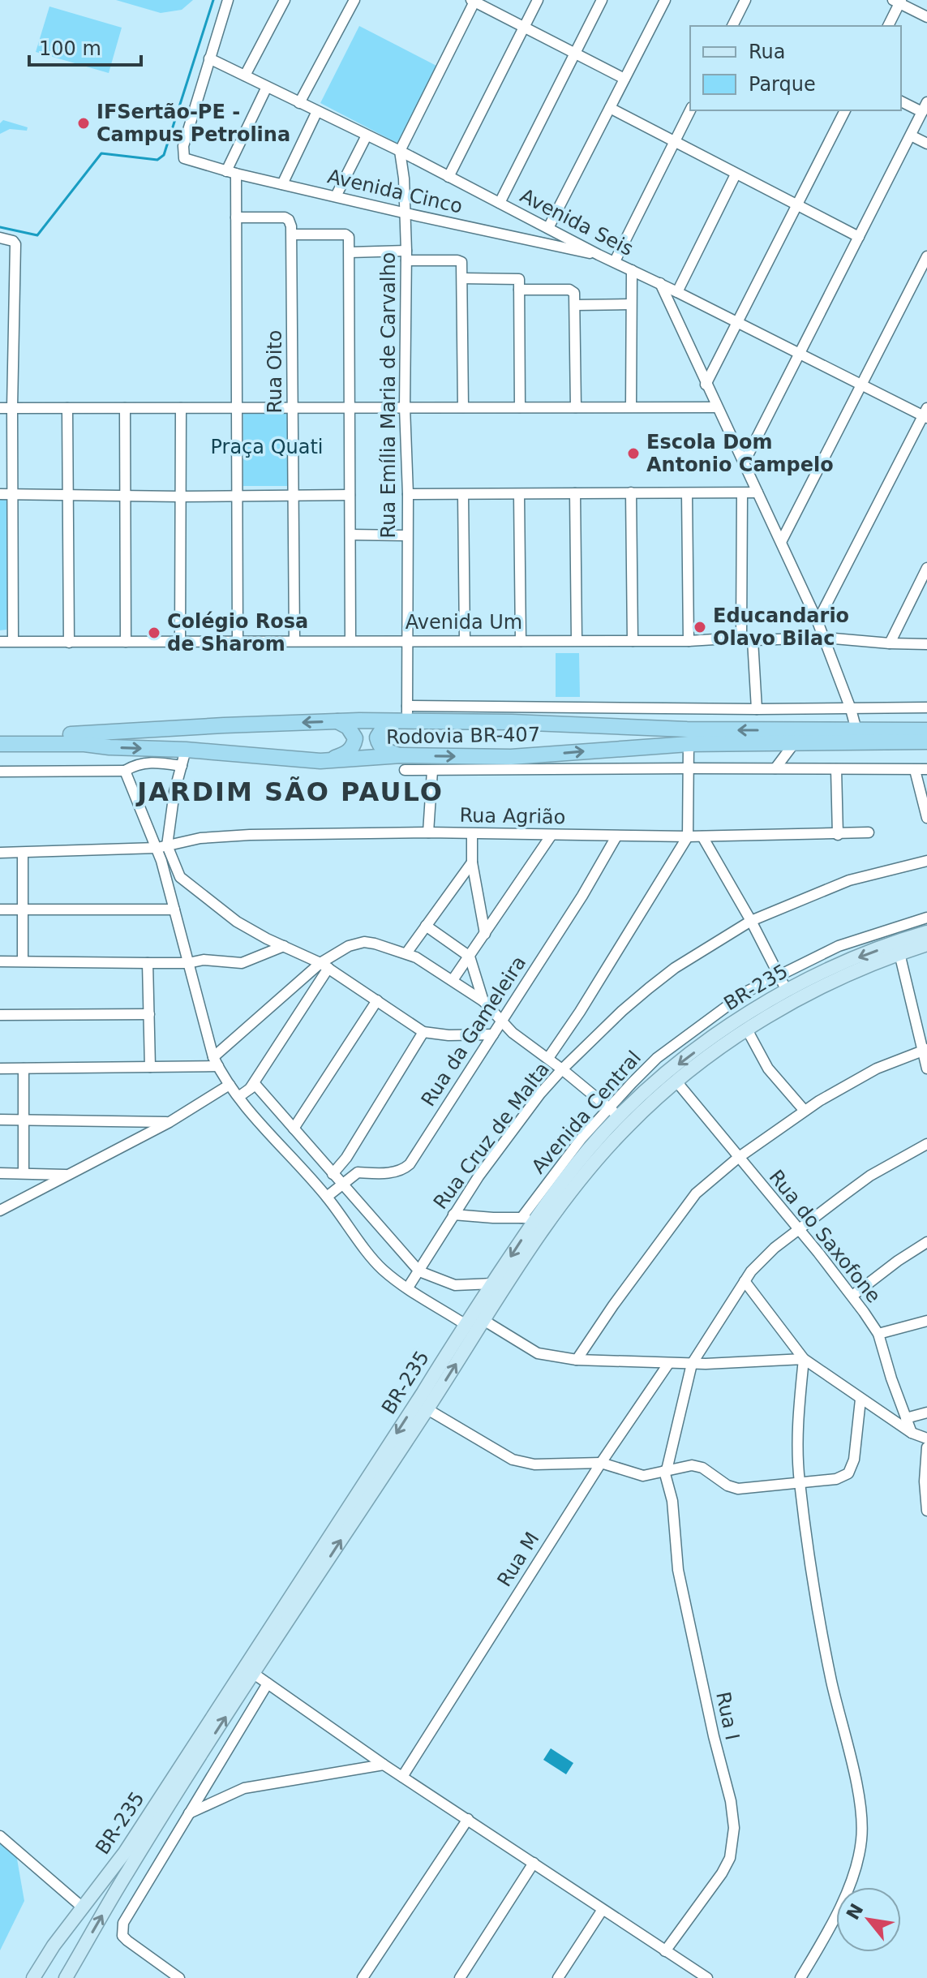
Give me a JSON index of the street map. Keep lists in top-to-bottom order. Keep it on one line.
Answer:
{"streets":{"highway":["Rodovia BR-407"],"main road":["BR-235"],"street":["Avenida Cinco","Avenida Seis","Rua Oito","Rua Emília Maria de Carvalho","Avenida Um","Rua Agrião","Rua da Gameleira","Avenida Central","Rua Cruz de Malta","Rua do Saxofone","Rua M","Rua I"]},"crossings":[["Avenida Cinco","Avenida Seis"],["Avenida Cinco","Rua Emília Maria de Carvalho"],["Avenida Seis","Rua Emília Maria de Carvalho"],["Rua Oito","Avenida Um"],["Rua Emília Maria de Carvalho","Avenida Um"],["Rua Emília Maria de Carvalho","Rodovia BR-407"],["Rua Agrião","Rua da Gameleira"],["BR-235","Avenida Central"],["BR-235","Rua do Saxofone"]],"districts":["JARDIM SÃO PAULO"],"parks":["Praça Quati"],"places":["IFSertão-PE - Campus Petrolina","Escola Dom Antonio Campelo","Educandario Olavo Bilac","Colégio Rosa de Sharom"],"legend":["Rua","Parque"],"scale_bar":"100 m","north":"top left"}
